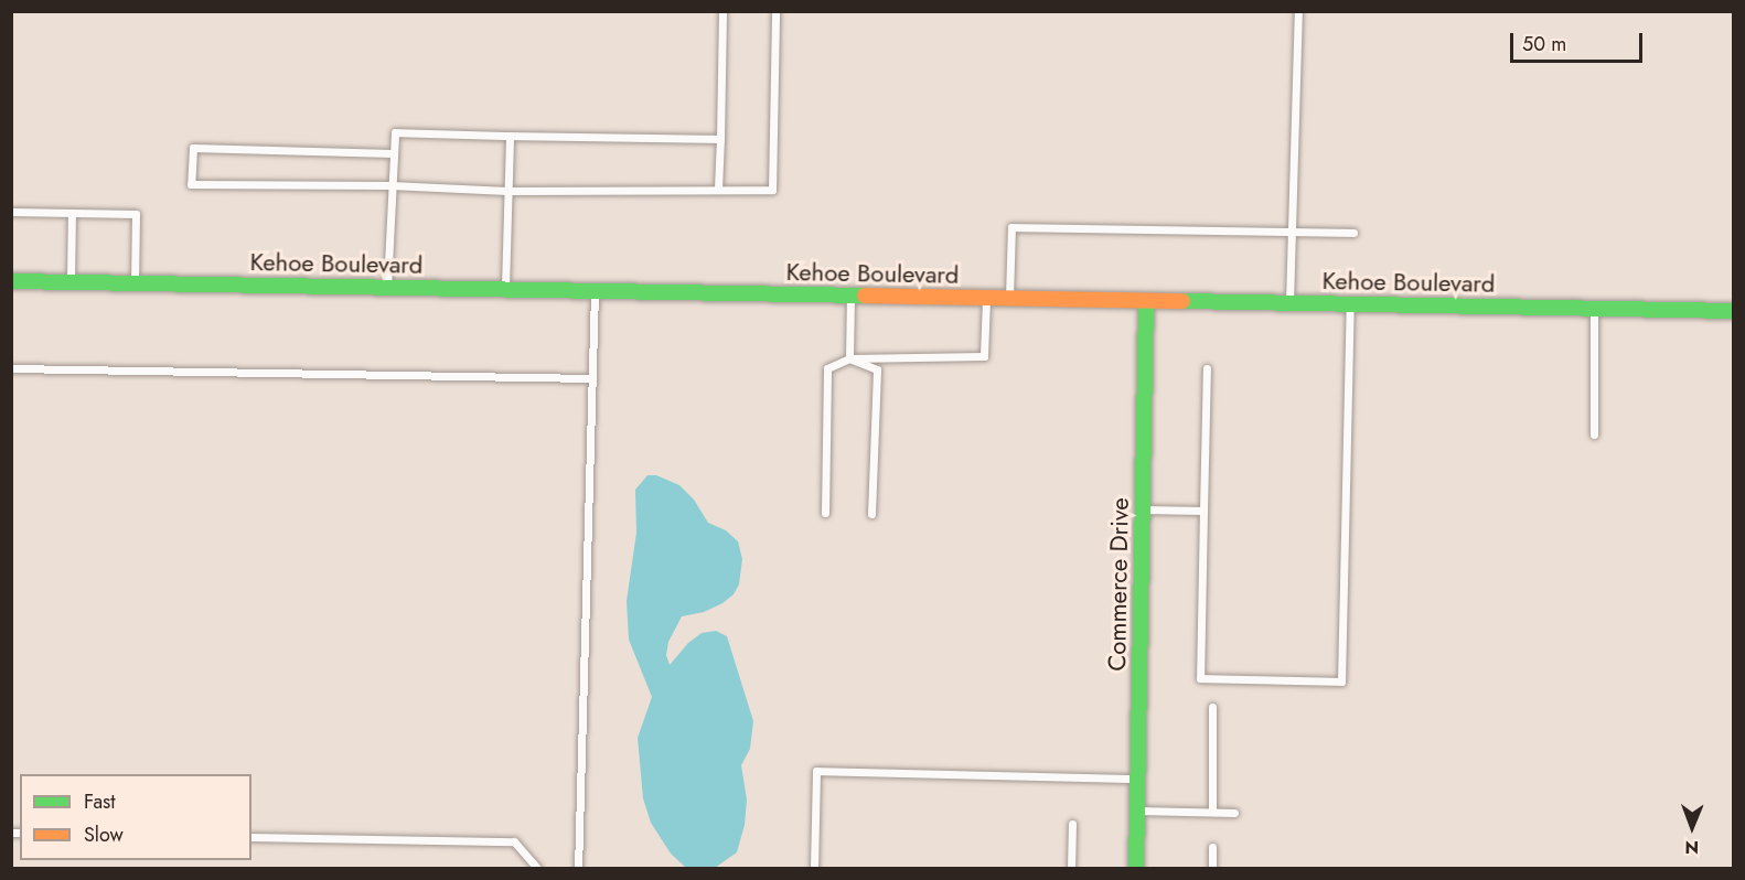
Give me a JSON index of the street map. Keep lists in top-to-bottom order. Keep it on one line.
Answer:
{"streets":{"street":["Kehoe Boulevard","Commerce Drive"]},"crossings":[["Kehoe Boulevard","Commerce Drive"]],"legend":["Fast","Slow"],"scale_bar":"50 m","north":"bottom"}
